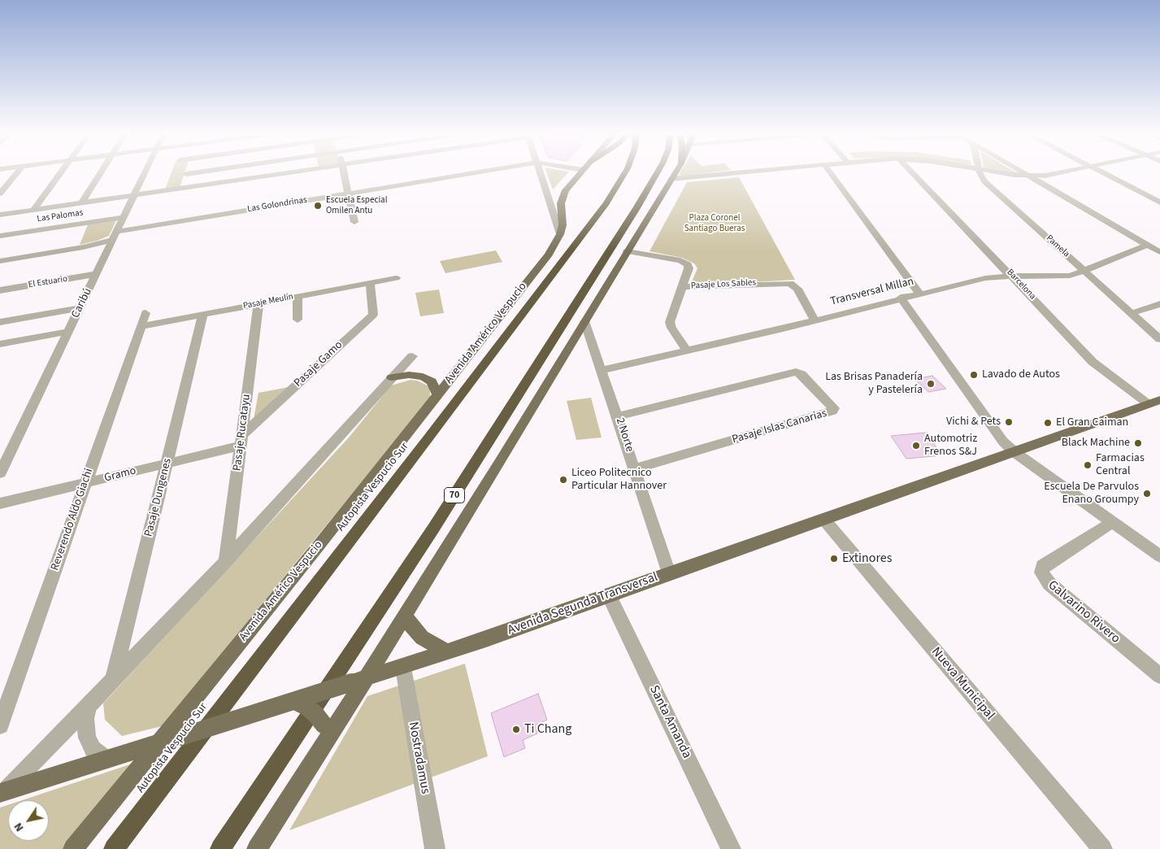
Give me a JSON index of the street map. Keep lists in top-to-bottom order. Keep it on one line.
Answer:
{"streets":{"highway":["Autopista Vespucio Sur","70"],"main road":["Avenida Américo Vespucio","Avenida Segunda Transversal"],"street":["Las Golondrinas","Las Palomas","Pamela","El Estuario","Pasaje Los Sables","Barcelona","Transversal Millan","Pasaje Meulín","Caribú","Pasaje Gamo","Pasaje Islas Canarias","Pasaje Rucatayu","2 Norte","Gramo","Pasaje Dungenes","Reverendo Aldo Giachi","Galvarino Rivero","Nueva Municipal","Santa Amanda","Nostradamus"]},"crossings":[["Las Golondrinas","Caribú"],["Las Palomas","Caribú"],["Pamela","Transversal Millan"],["El Estuario","Caribú"],["Pasaje Los Sables","Transversal Millan"],["Barcelona","Transversal Millan"],["Barcelona","Avenida Segunda Transversal"],["Transversal Millan","2 Norte"],["Pasaje Meulín","Pasaje Gamo"],["Pasaje Meulín","Pasaje Rucatayu"],["Pasaje Meulín","Pasaje Dungenes"],["Pasaje Meulín","Reverendo Aldo Giachi"],["Avenida Américo Vespucio","Avenida Segunda Transversal"],["Pasaje Gamo","Pasaje Rucatayu"],["Pasaje Gamo","Gramo"],["Pasaje Islas Canarias","2 Norte"],["Pasaje Rucatayu","Gramo"],["2 Norte","Avenida Segunda Transversal"],["Gramo","Pasaje Dungenes"],["Gramo","Reverendo Aldo Giachi"],["Avenida Segunda Transversal","Nueva Municipal"],["Avenida Segunda Transversal","Santa Amanda"],["Avenida Segunda Transversal","Nostradamus"]],"parks":["Plaza Coronel Santiago Bueras"],"places":["Escuela Especial Omilen Antu","Lavado de Autos","Las Brisas Panadería y Pastelería","Vichi & Pets","El Gran Caiman","Black Machine","Automotriz Frenos S&J","Farmacias Central","Liceo Politecnico Particular Hannover","Escuela De Parvulos Enano Groumpy","Extinores","Ti Chang"],"north":"bottom left"}
